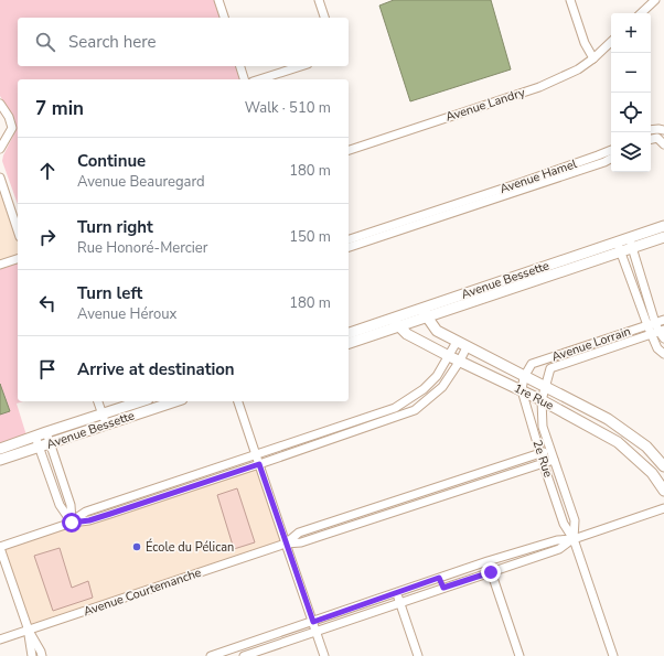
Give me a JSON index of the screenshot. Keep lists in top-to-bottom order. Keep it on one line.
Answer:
{"streets":{"street":["Avenue Landry","Avenue Hamel","Avenue Bessette","Avenue Lorrain","1re Rue","2e Rue","Avenue Courtemanche"]},"crossings":[["Avenue Bessette","1re Rue"],["Avenue Lorrain","1re Rue"],["Avenue Lorrain","2e Rue"],["1re Rue","2e Rue"],["2e Rue","Avenue Courtemanche"]],"places":["École du Pélican"],"page":{"map_buttons":["+","−"],"search":"Search here","heading":["7 min","Walk · 510 m"],"list":[["Continue","Avenue Beauregard","180 m"],["Turn right","Rue Honoré-Mercier","150 m"],["Turn left","Avenue Héroux","180 m"],"Arrive at destination"]}}
